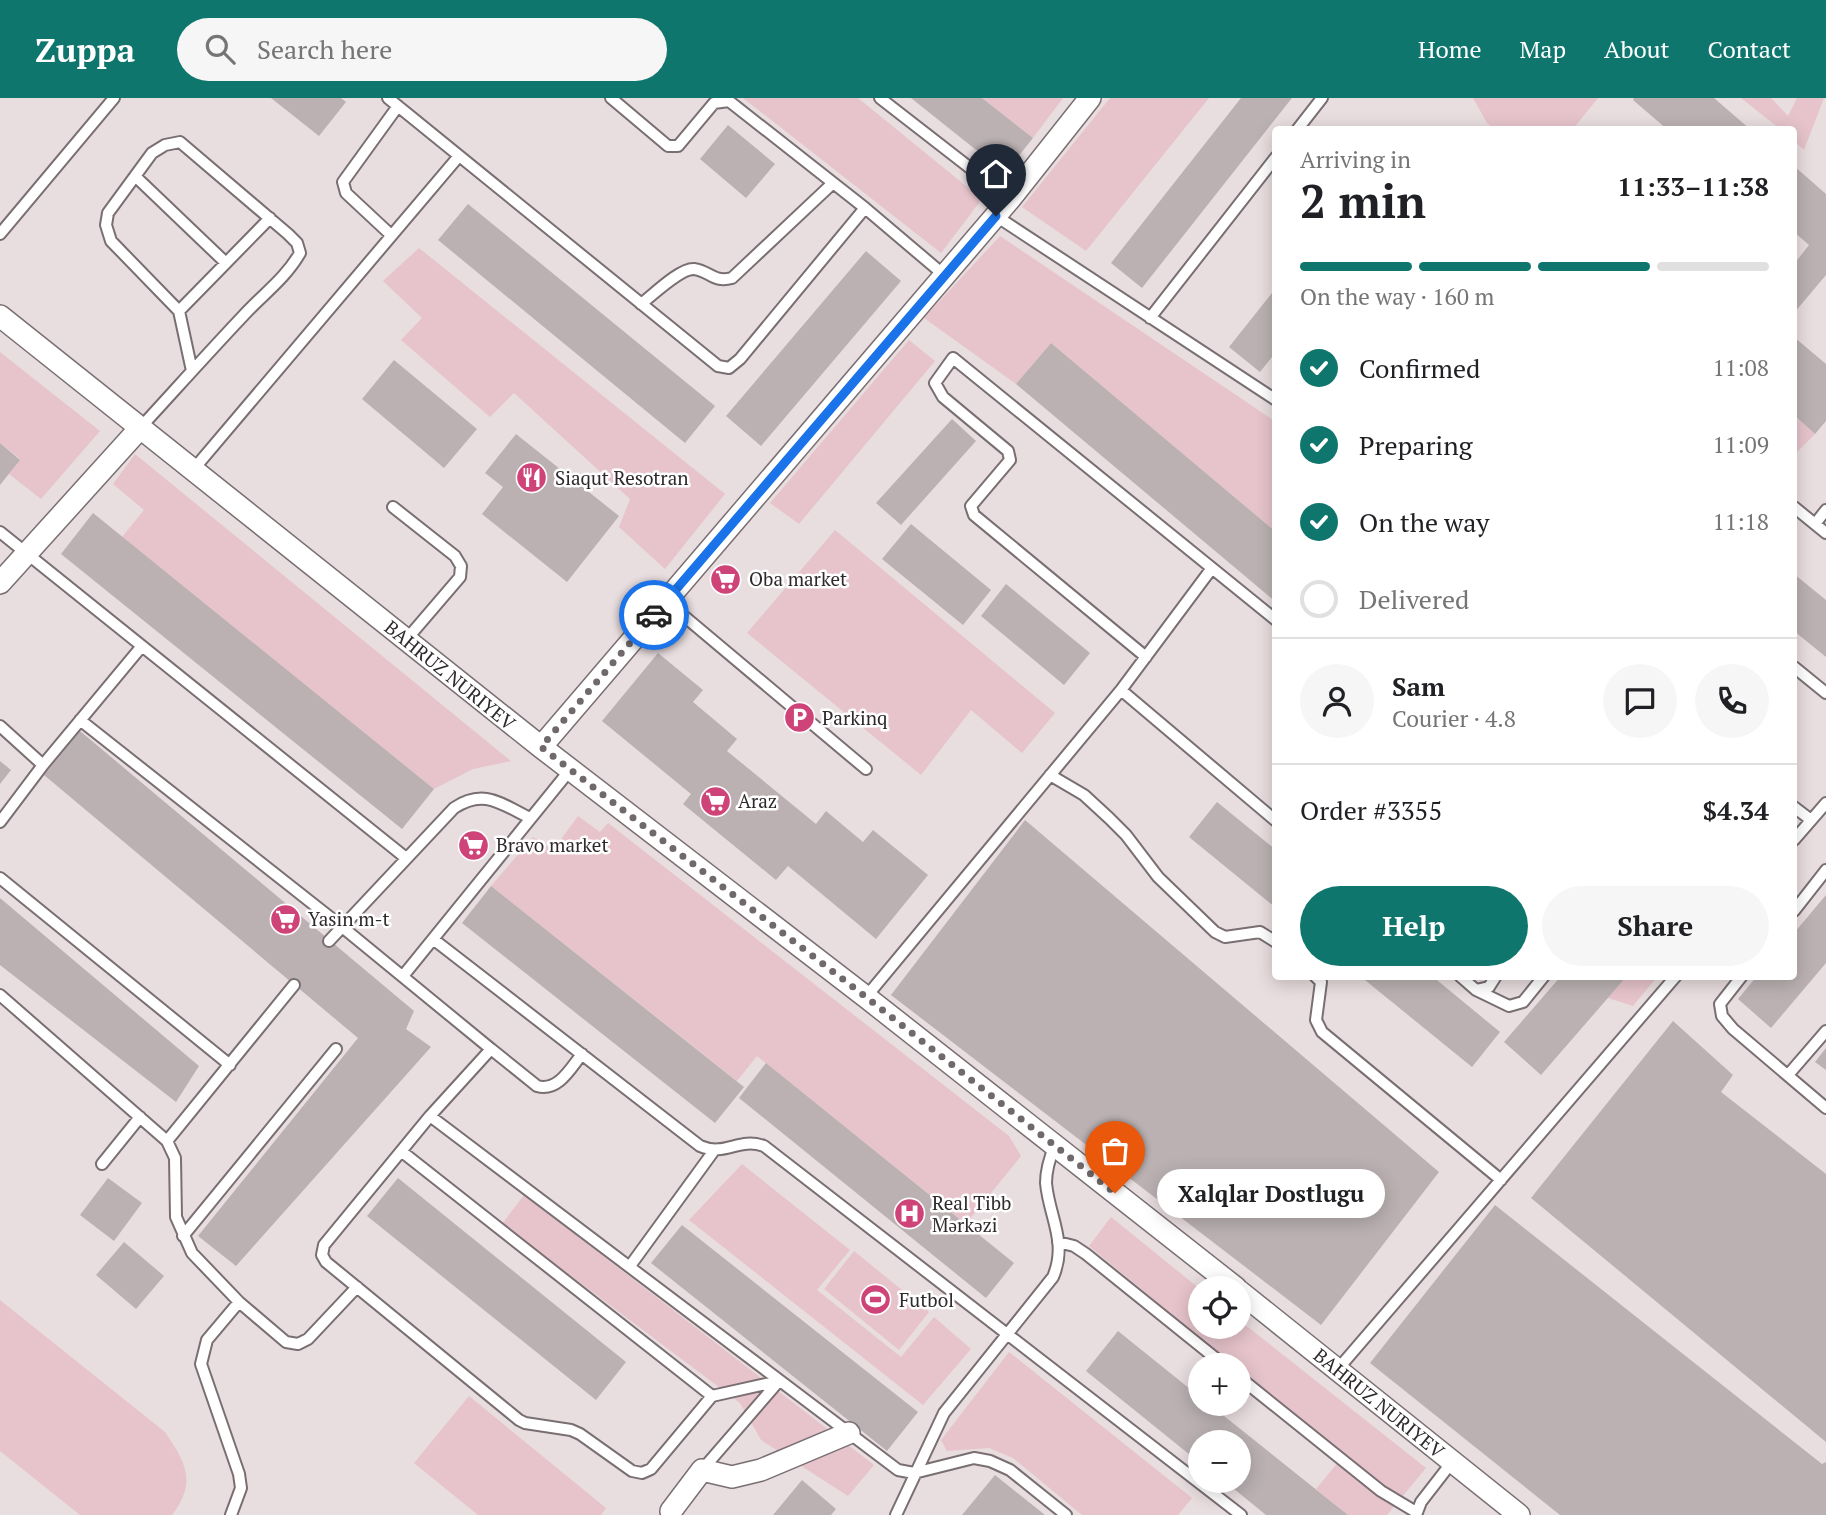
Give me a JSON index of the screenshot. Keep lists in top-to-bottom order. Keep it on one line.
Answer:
{"streets":{"street":["BAHRUZ NURIYEV"]},"places":{"restaurant":["Siaqut Resotran"],"supermarket":["Oba market","Araz","Bravo market","Yasin m-t"],"parking":["Parkinq"],"other":["Xalqlar Dostlugu"],"hospital":["Real Tibb Mərkəzi"],"sports":["Futbol"]},"page":{"header":"Zuppa","search":"Search here","nav":["Home","Map","About","Contact"],"heading":["2 min","Arriving in","11:33–11:38"],"panel":["Sam","Courier · 4.8","Order #3355","$4.34"],"bar":"On the way · 160 m","list":[["Confirmed","11:08"],["Preparing","11:09"],["On the way","11:18"],"Delivered"],"buttons":["Help","Share"],"bubble":"Xalqlar Dostlugu","map_buttons":["+","−"]}}
